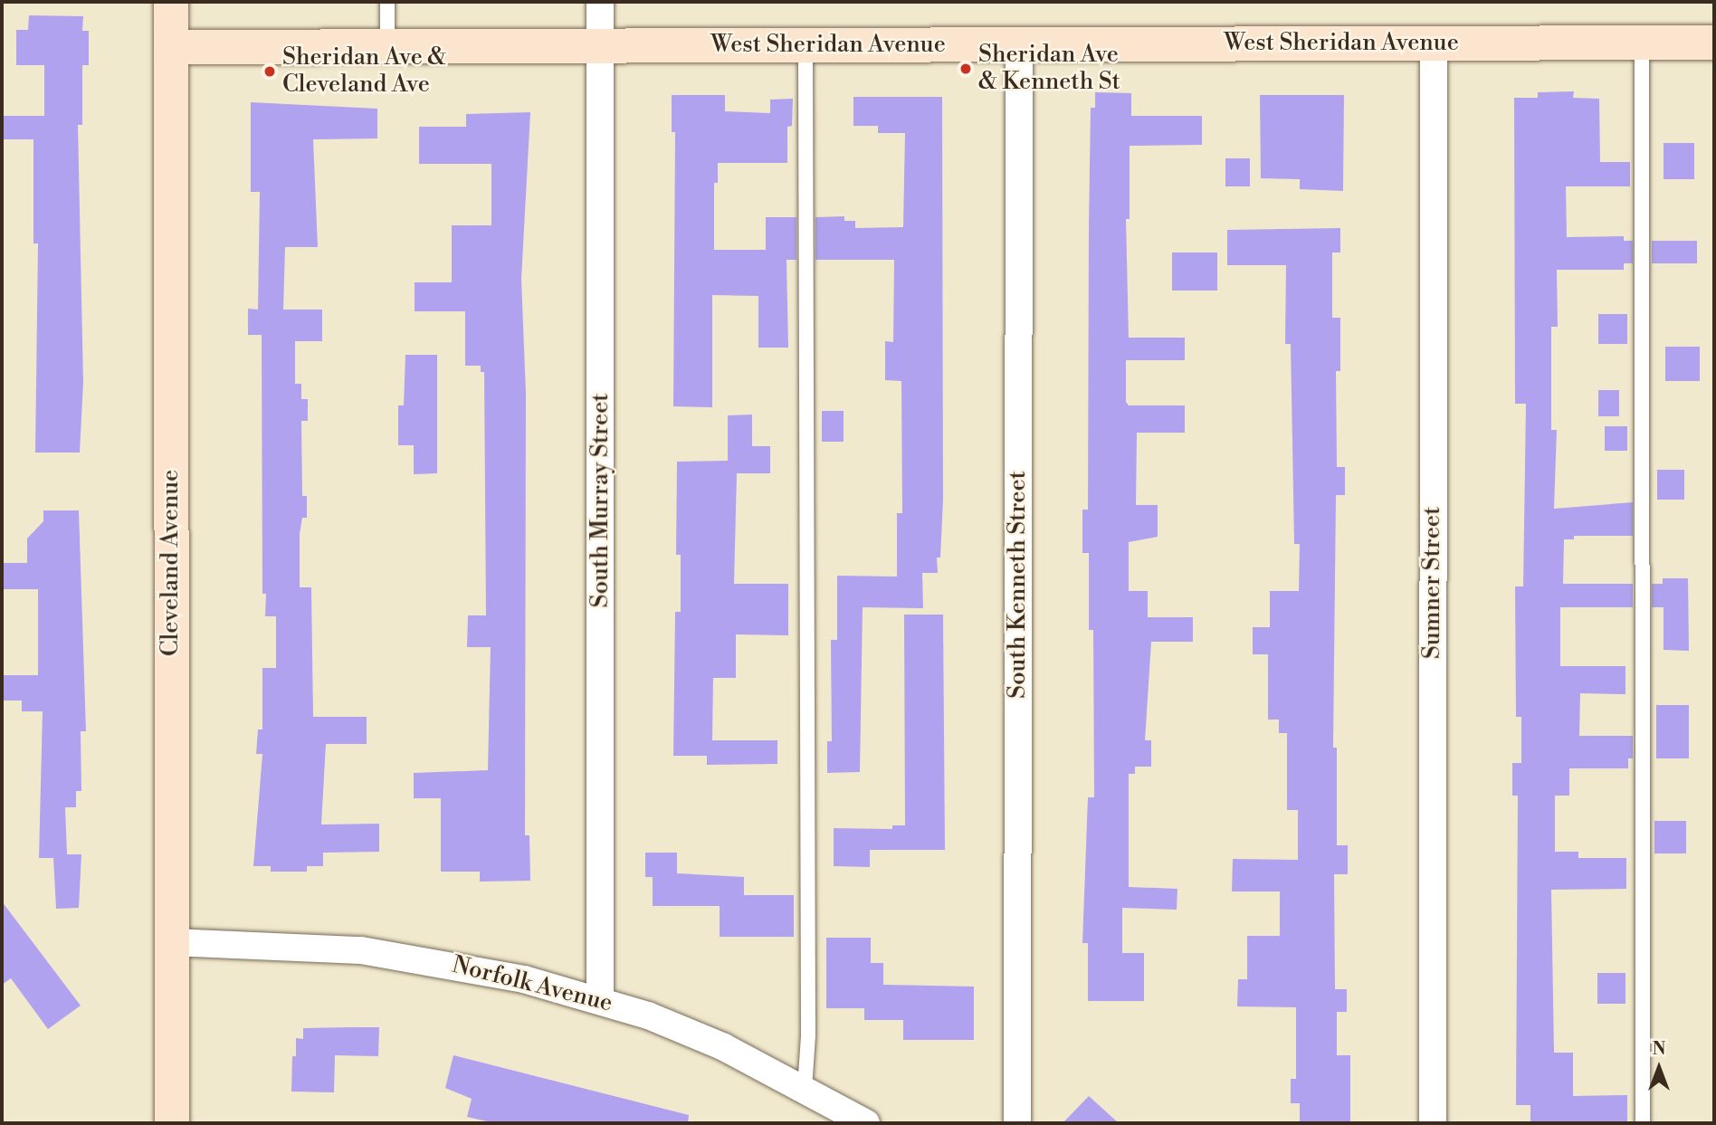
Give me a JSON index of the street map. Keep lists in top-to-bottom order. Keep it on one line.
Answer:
{"streets":{"street":["West Sheridan Avenue","South Murray Street","Cleveland Avenue","Sumner Street","South Kenneth Street","Norfolk Avenue"]},"crossings":[["West Sheridan Avenue","South Murray Street"],["West Sheridan Avenue","Cleveland Avenue"],["West Sheridan Avenue","Sumner Street"],["West Sheridan Avenue","South Kenneth Street"],["South Murray Street","Norfolk Avenue"],["Cleveland Avenue","Norfolk Avenue"]],"places":["Sheridan Ave & Kenneth St","Sheridan Ave & Cleveland Ave"],"north":"top"}
